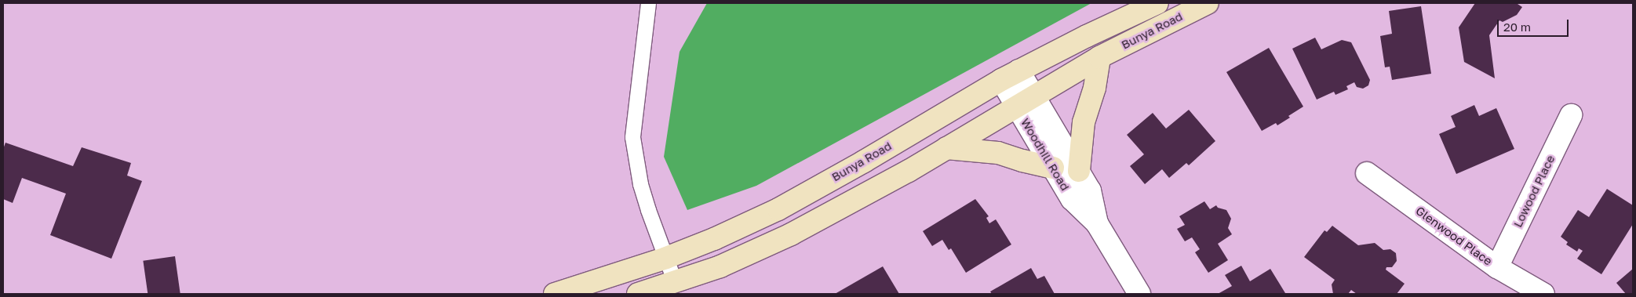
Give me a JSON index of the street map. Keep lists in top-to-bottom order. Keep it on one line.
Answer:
{"streets":{"main road":["Bunya Road"],"street":["Woodhill Road","Lowood Place","Glenwood Place"]},"crossings":[["Bunya Road","Woodhill Road"],["Lowood Place","Glenwood Place"]],"scale_bar":"20 m"}
